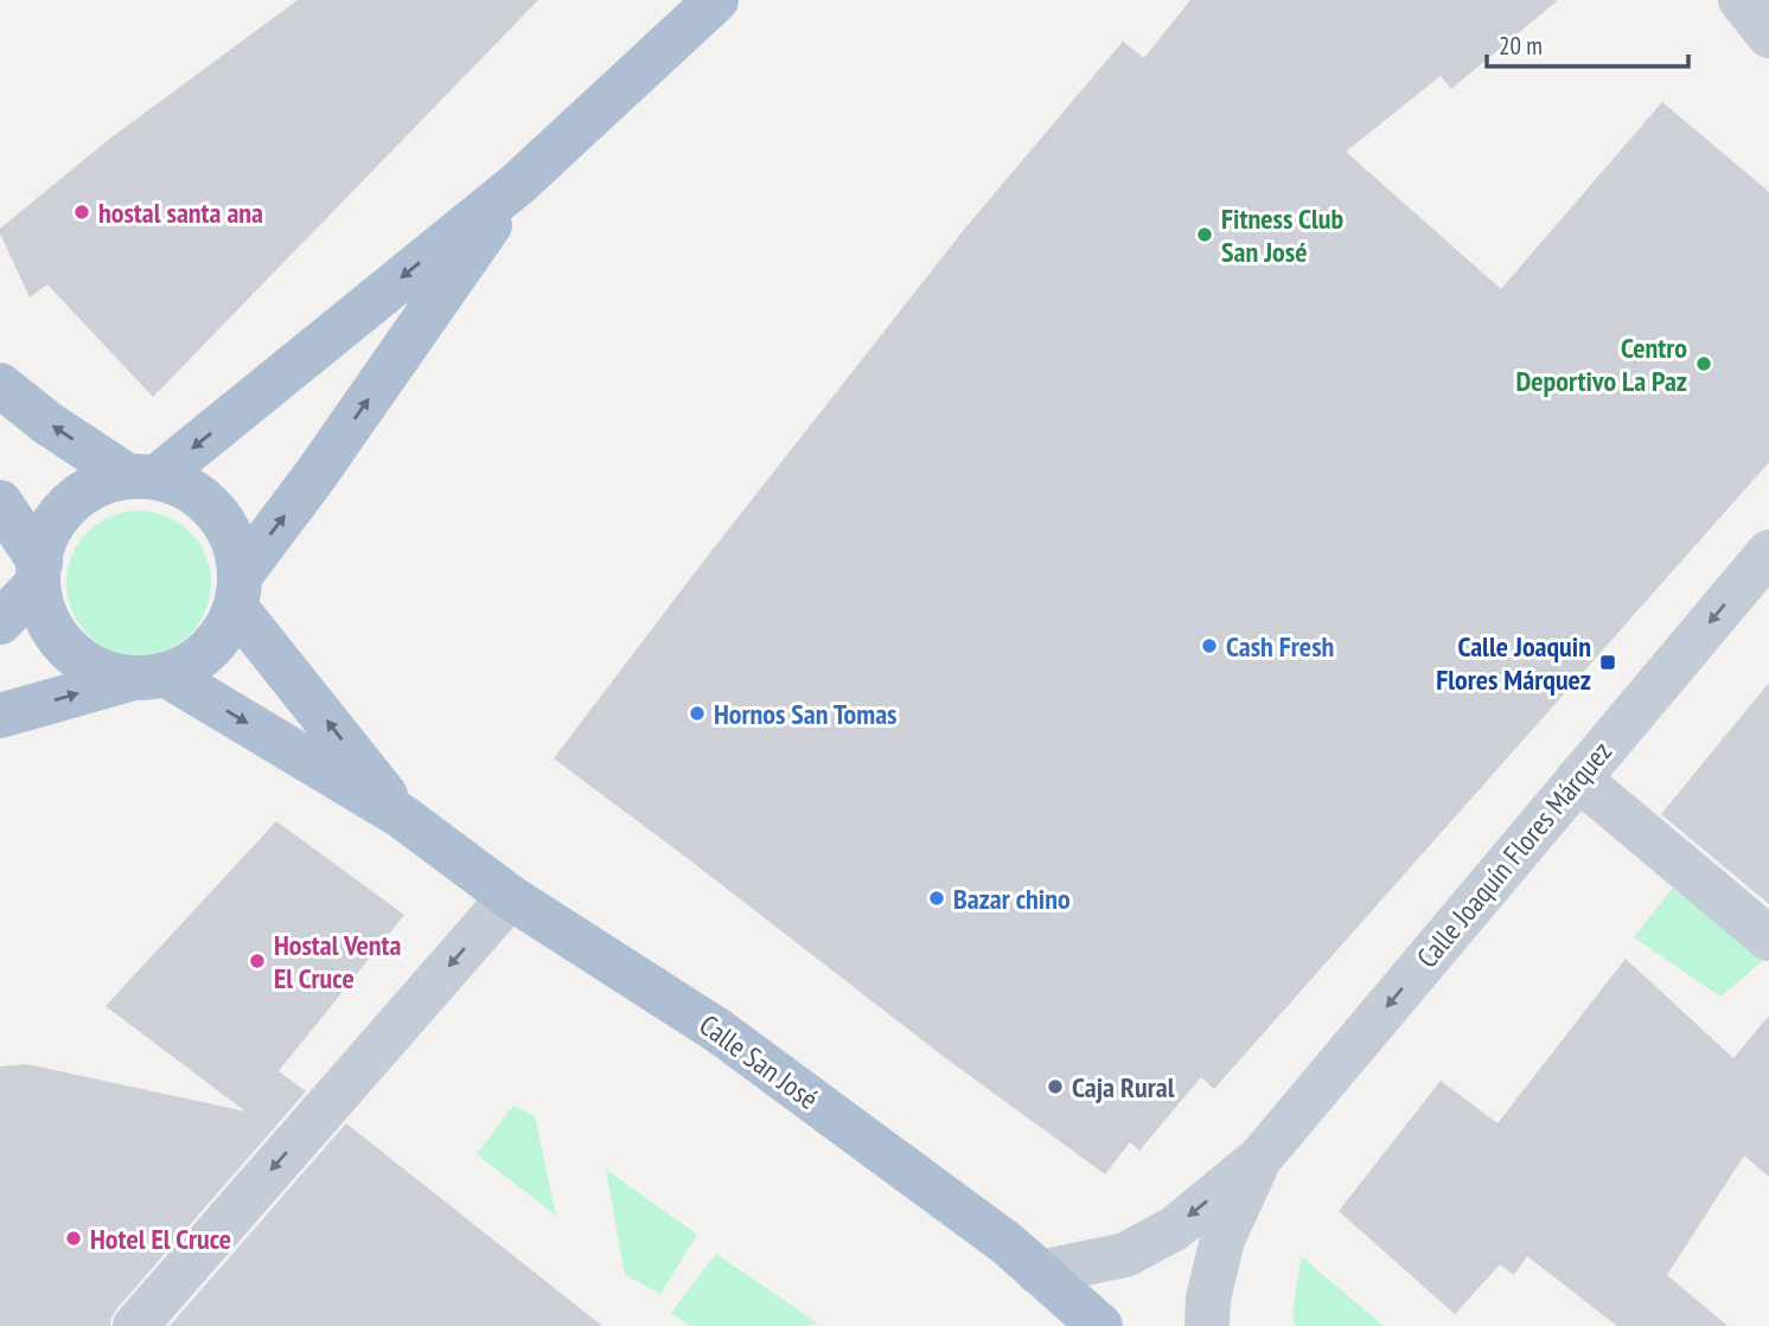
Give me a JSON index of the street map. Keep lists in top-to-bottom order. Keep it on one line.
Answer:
{"streets":{"main road":["Calle San José"],"street":["Calle Joaquín Flores Márquez"]},"crossings":[["Calle Joaquín Flores Márquez","Calle San José"]],"one_way":["Calle Joaquín Flores Márquez"],"places":{"other":["hostal santa ana","Fitness Club San José","Centro Deportivo La Paz","Cash Fresh","Hornos San Tomas","Bazar chino","Hostal Venta El Cruce","Caja Rural","Hotel El Cruce"],"transit":["Calle Joaquin Flores Márquez"]},"scale_bar":"20 m"}
